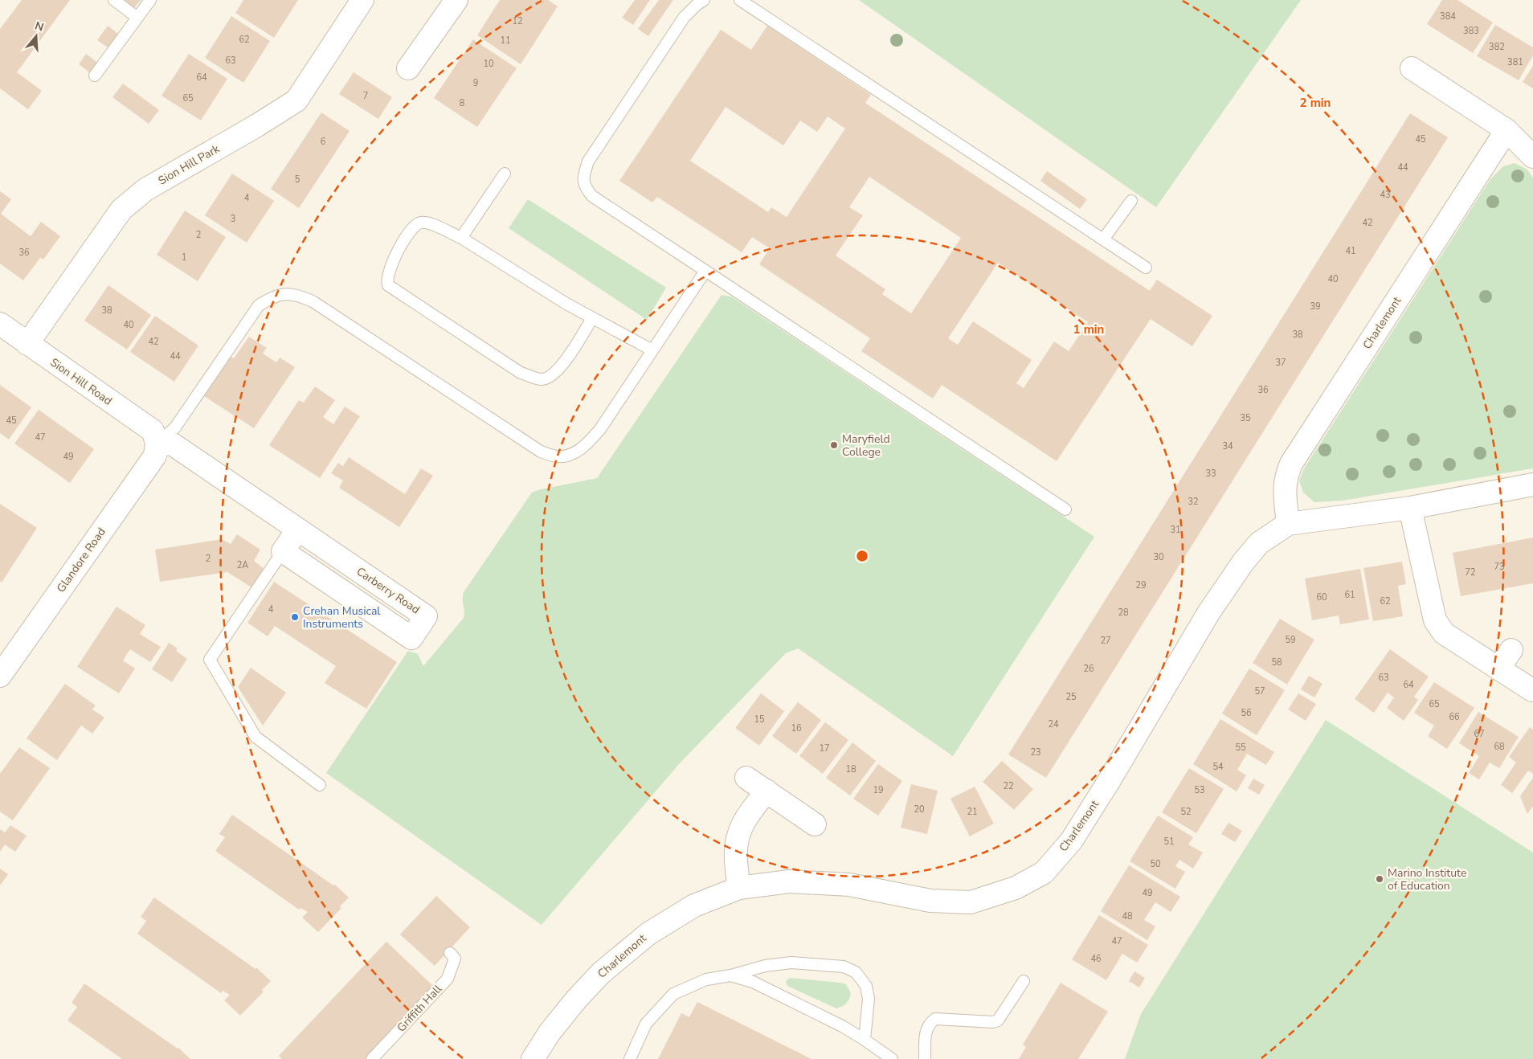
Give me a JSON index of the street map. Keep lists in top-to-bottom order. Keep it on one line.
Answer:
{"streets":{"street":["Sion Hill Park","Charlemont","Sion Hill Road","Glandore Road","Carberry Road"],"lane":["Griffith Hall"]},"crossings":[["Sion Hill Park","Sion Hill Road"],["Sion Hill Road","Glandore Road"],["Sion Hill Road","Carberry Road"],["Glandore Road","Carberry Road"]],"places":["Maryfield College","Crehan Musical Instruments","Marino Institute of Education"],"house_numbers":["384","12","383","62","11","382","63","381","10","64","9","7","65","8","45","6","44","5","43","4","3","42","2","41","36","1","40","39","38","40","38","42","44","37","36","35","45","47","34","49","33","32","31","30","2","2A","73","72","29","61","60","62","4","28","59","27","58","26","63","64","57","25","65","56","66","15","24","16","67","68","55","17","23","54","18","22","19","53","20","21","52","51","50","49","48","47","46"],"north":"top","rings":["2 min","1 min"]}
